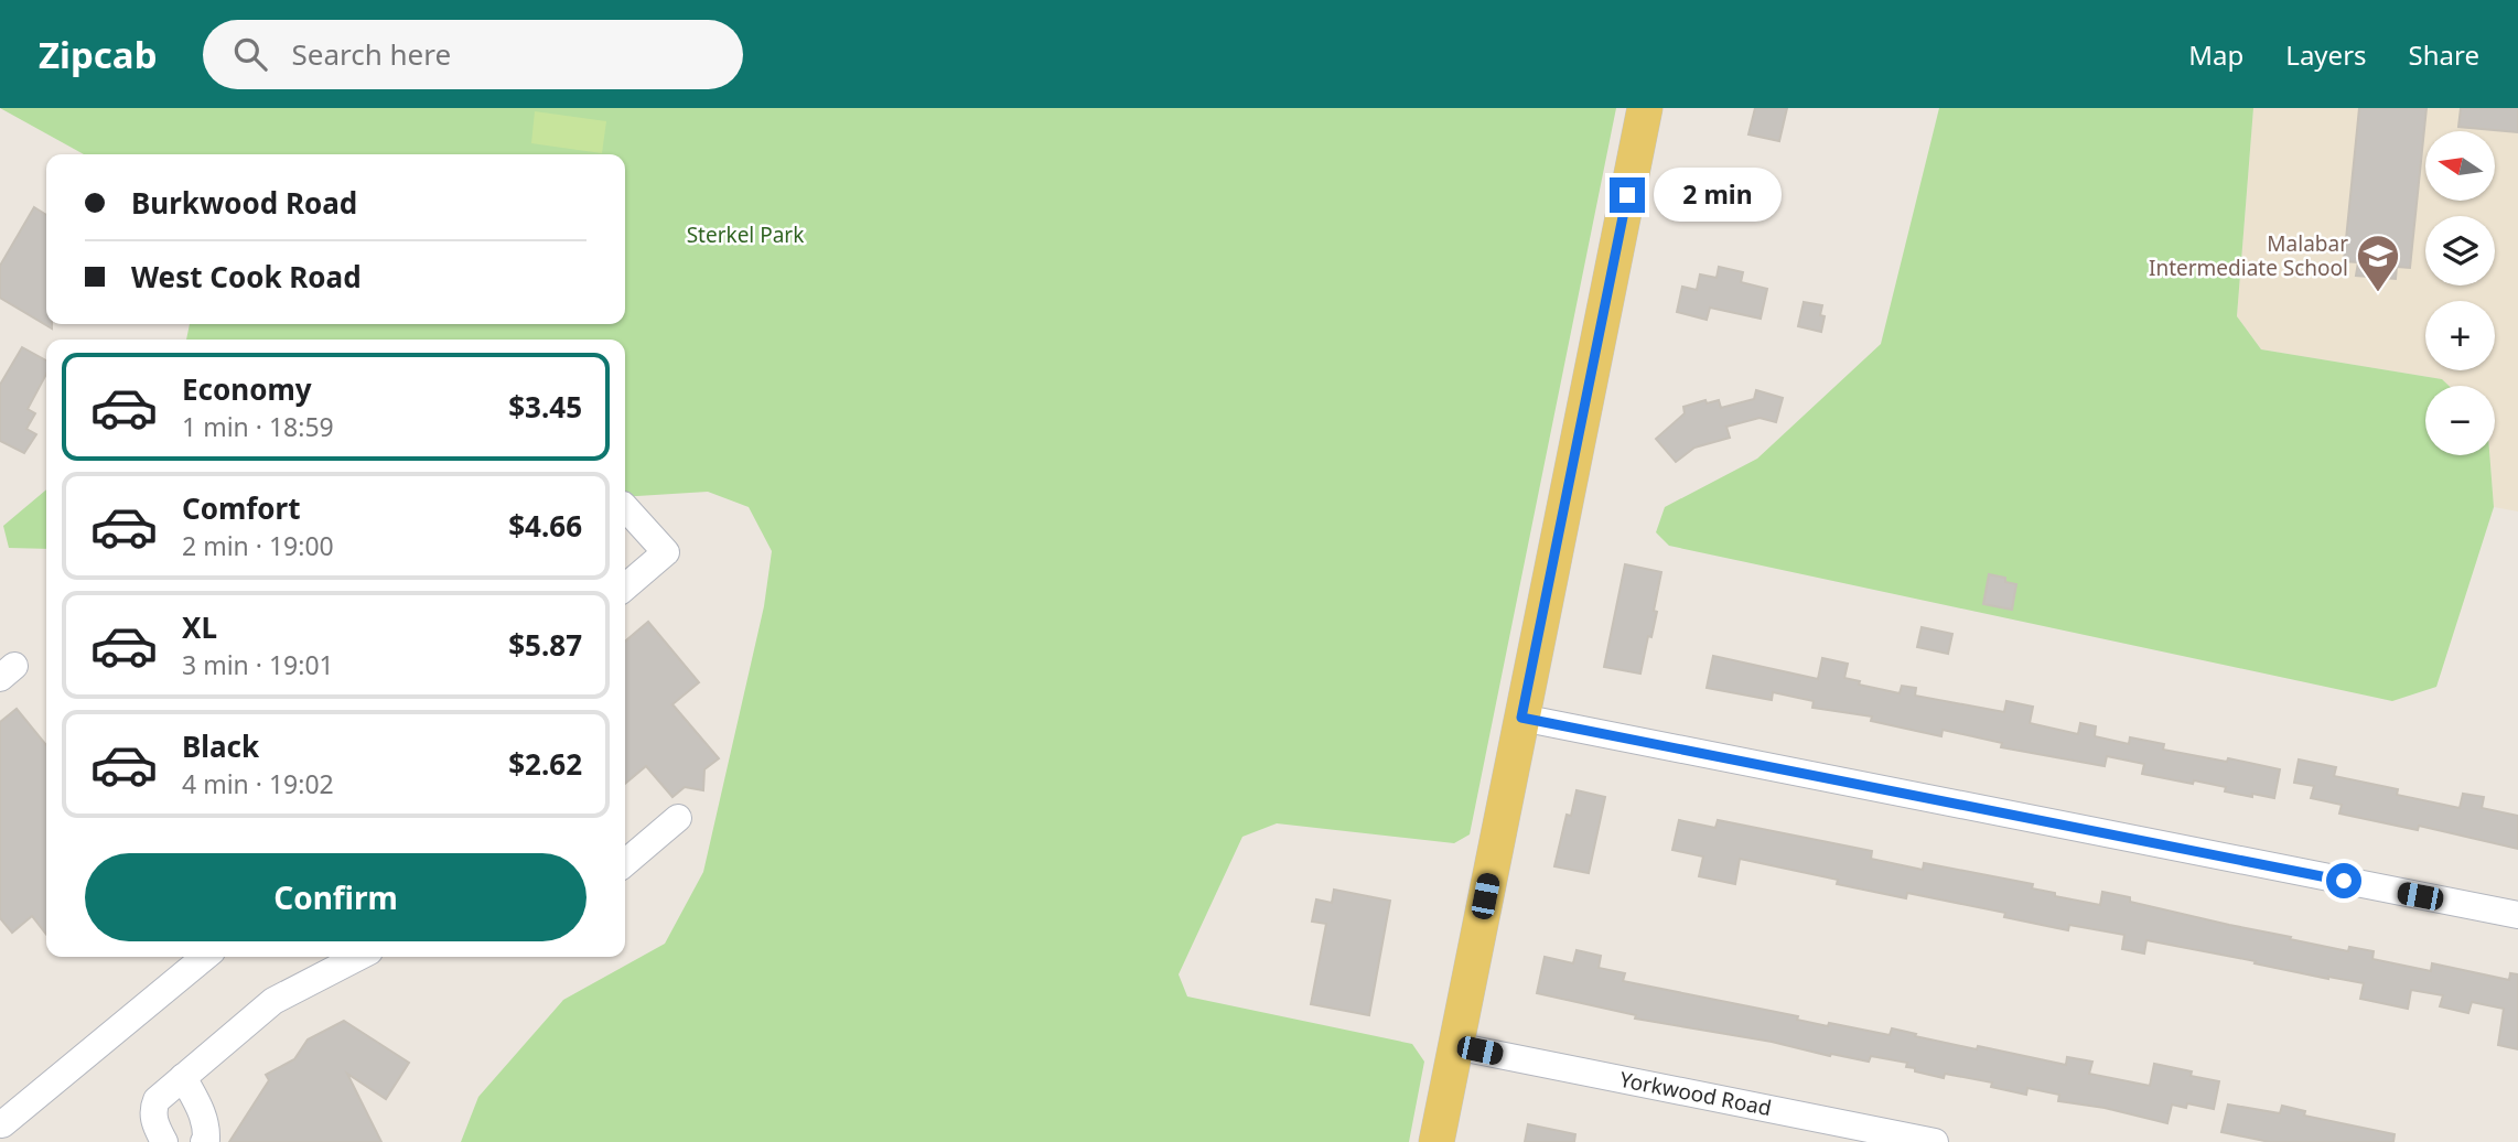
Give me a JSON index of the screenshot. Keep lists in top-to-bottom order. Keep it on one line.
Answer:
{"streets":{"street":["Yorkwood Road"]},"parks":["Sterkel Park"],"places":{"school or university":["Malabar Intermediate School"]},"north":"left","page":{"header":"Zipcab","search":"Search here","nav":["Map","Layers","Share"],"map_buttons":["+","−"],"banner":["Burkwood Road","West Cook Road"],"bubble":"2 min","list":[{"name":"Economy","note":"1 min · 18:59","value":"$3.45"},{"name":"Comfort","note":"2 min · 19:00","value":"$4.66"},{"name":"XL","note":"3 min · 19:01","value":"$5.87"},{"name":"Black","note":"4 min · 19:02","value":"$2.62"}],"buttons":"Confirm"}}
